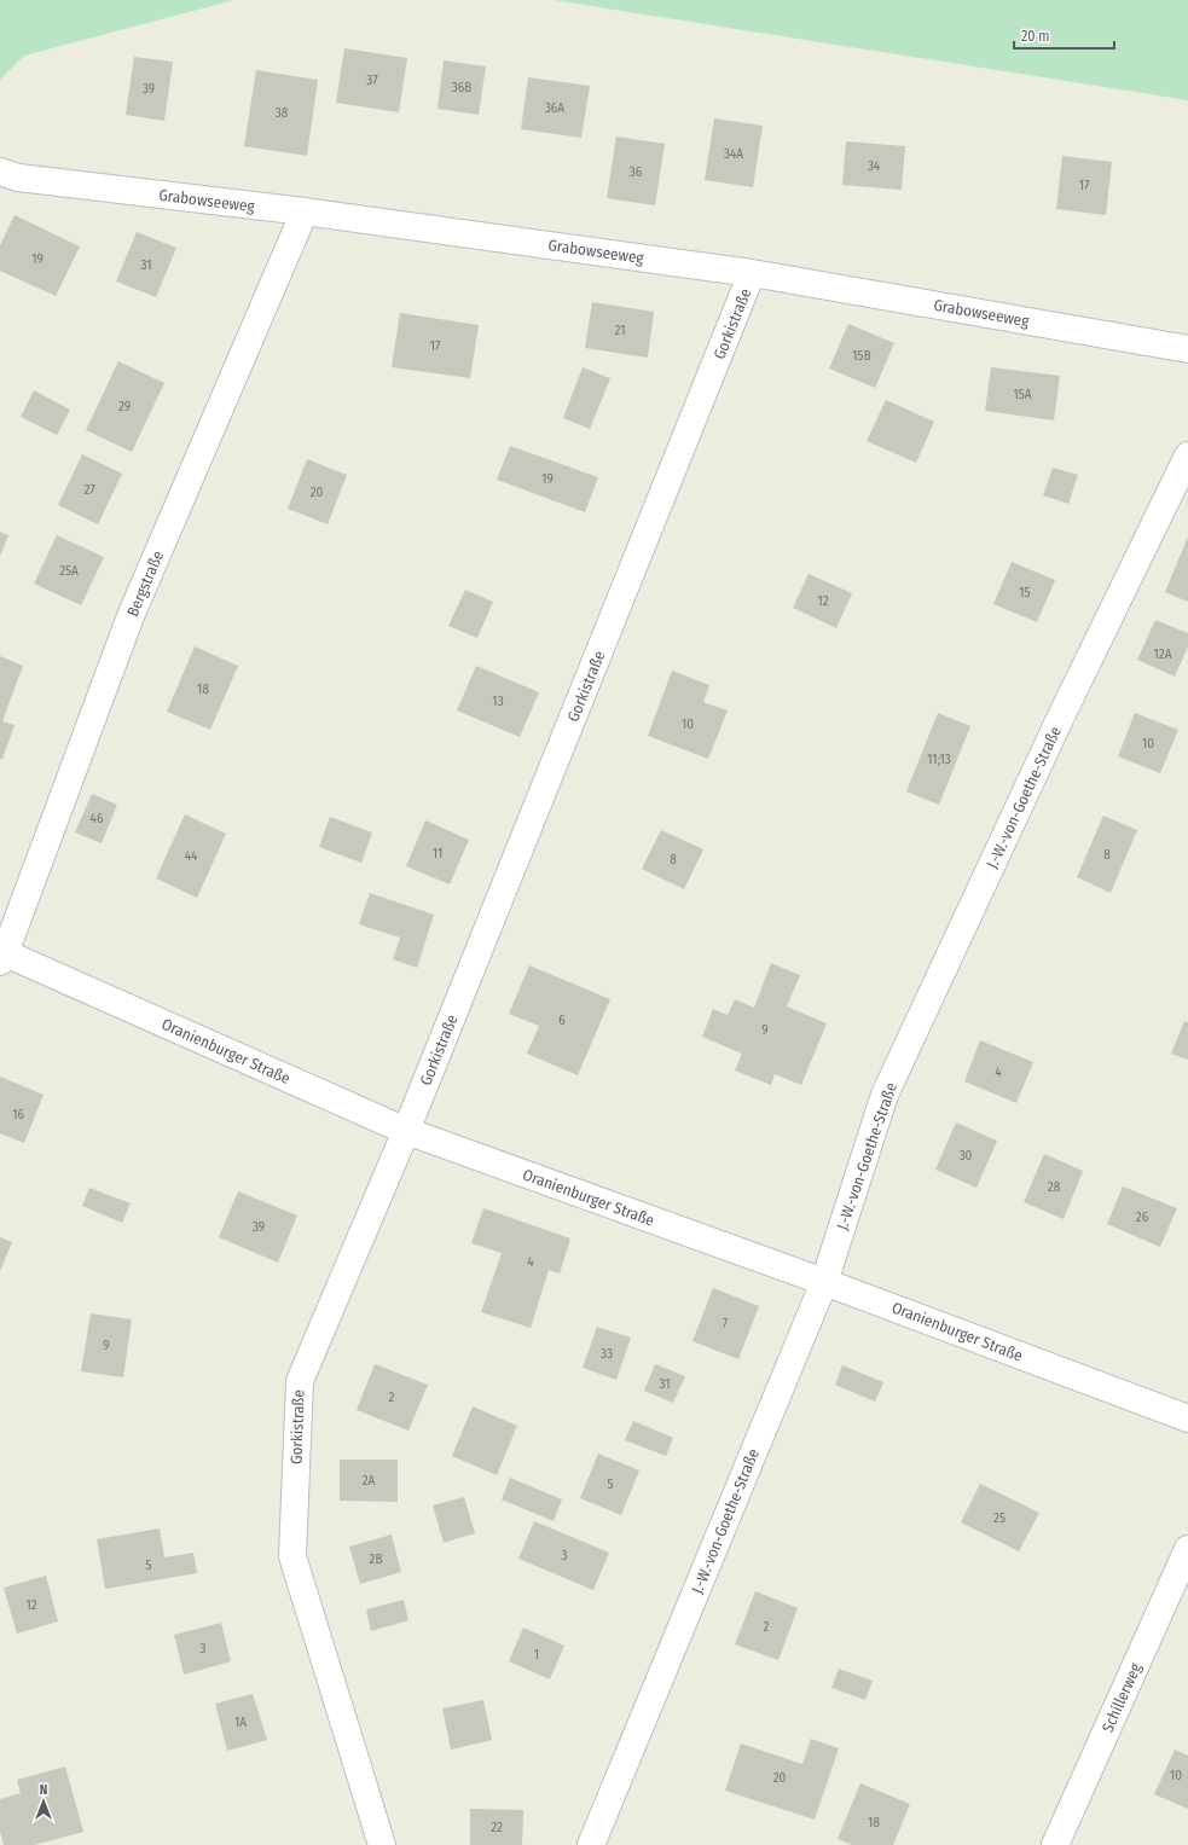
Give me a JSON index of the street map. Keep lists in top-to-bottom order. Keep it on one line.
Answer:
{"streets":{"street":["Grabowseeweg","Gorkistraße","Bergstraße","J.-W.-von-Goethe-Straße","Oranienburger Straße","Schillerweg"]},"crossings":[["Grabowseeweg","Gorkistraße"],["Grabowseeweg","Bergstraße"],["Gorkistraße","Oranienburger Straße"],["Bergstraße","Oranienburger Straße"],["J.-W.-von-Goethe-Straße","Oranienburger Straße"]],"house_numbers":["37","36B","39","36A","38","34A","34","36","17","19","31","21","17","15B","15A","29","19","27","20","25A","15","12","12A","18","13","10","10","11;13","46","11","8","44","8","6","9","4","16","30","28","26","39","4","7","9","33","31","2","2A","5","25","3","2B","5","12","2","3","1","1A","10","20","18","22"],"scale_bar":"20 m","north":"top"}
